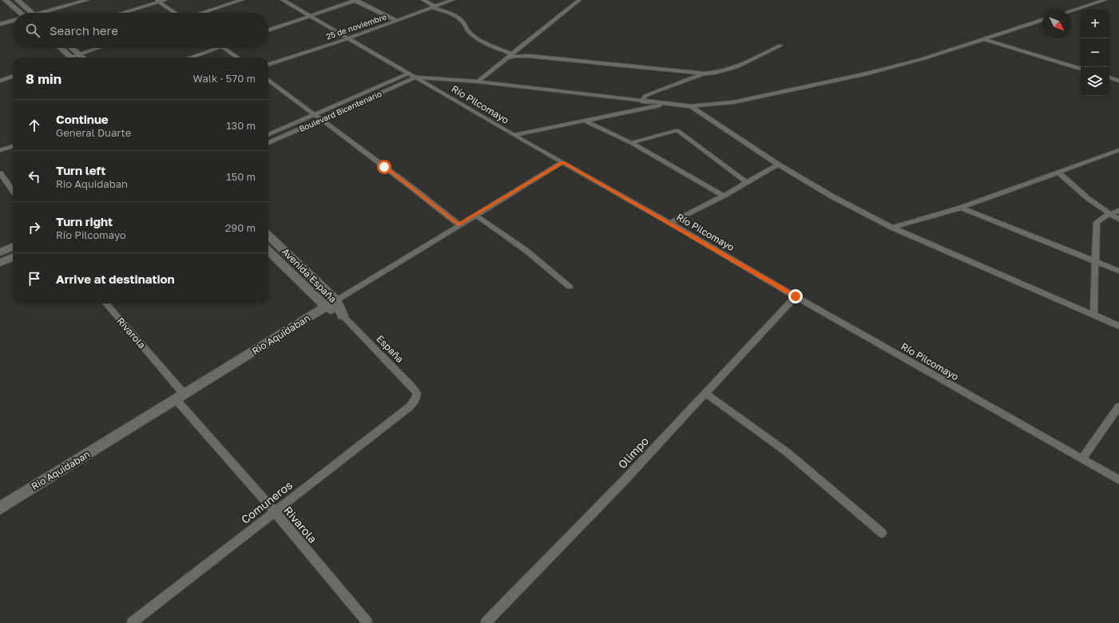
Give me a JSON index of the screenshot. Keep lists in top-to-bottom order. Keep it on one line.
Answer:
{"streets":{"street":["25 de noviembre","Río Pilcomayo","Boulevard Bicentenario","Avenida España","Rivarola","Rio Aquidaban","España","Olimpo","Comuneros"]},"crossings":[["25 de noviembre","Río Pilcomayo"],["Río Pilcomayo","Boulevard Bicentenario"],["Río Pilcomayo","Rio Aquidaban"],["Río Pilcomayo","Olimpo"],["Avenida España","Rio Aquidaban"],["Avenida España","España"],["Rivarola","Rio Aquidaban"],["Rivarola","Comuneros"],["España","Comuneros"]],"north":"bottom right","page":{"map_buttons":["+","−"],"search":"Search here","heading":["8 min","Walk · 570 m"],"list":[["Continue","General Duarte","130 m"],["Turn left","Rio Aquidaban","150 m"],["Turn right","Río Pilcomayo","290 m"],"Arrive at destination"]}}
